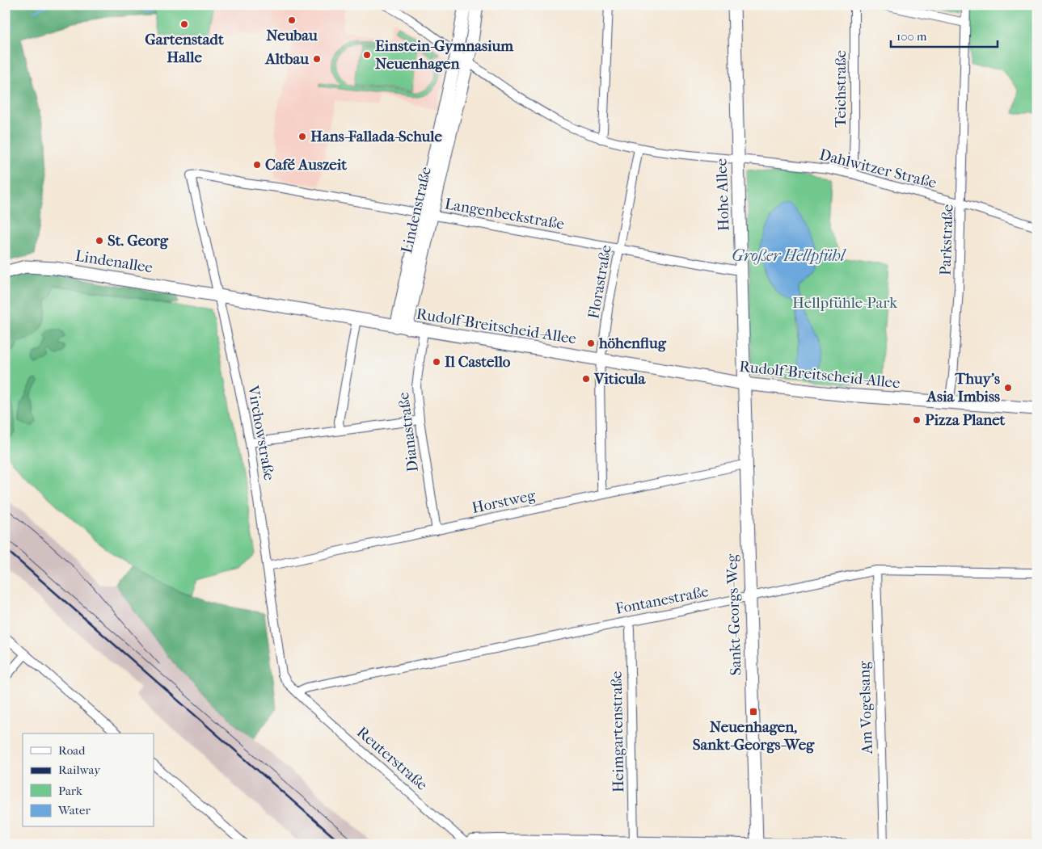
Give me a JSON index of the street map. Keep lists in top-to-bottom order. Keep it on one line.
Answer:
{"streets":{"street":["Teichstraße","Dahlwitzer Straße","Hohe Allee","Lindenstraße","Langenbeckstraße","Parkstraße","Lindenallee","Florastraße","Rudolf-Breitscheid-Allee","Dianastraße","Virchowstraße","Horstweg","Fontanestraße","Sankt-Georgs-Weg","Am Vogelsang","Heimgartenstraße","Reuterstraße"]},"crossings":[["Teichstraße","Dahlwitzer Straße"],["Dahlwitzer Straße","Hohe Allee"],["Dahlwitzer Straße","Lindenstraße"],["Dahlwitzer Straße","Parkstraße"],["Dahlwitzer Straße","Florastraße"],["Hohe Allee","Langenbeckstraße"],["Hohe Allee","Rudolf-Breitscheid-Allee"],["Hohe Allee","Sankt-Georgs-Weg"],["Lindenstraße","Langenbeckstraße"],["Lindenstraße","Rudolf-Breitscheid-Allee"],["Langenbeckstraße","Florastraße"],["Langenbeckstraße","Virchowstraße"],["Parkstraße","Rudolf-Breitscheid-Allee"],["Lindenallee","Rudolf-Breitscheid-Allee"],["Lindenallee","Virchowstraße"],["Florastraße","Rudolf-Breitscheid-Allee"],["Florastraße","Horstweg"],["Rudolf-Breitscheid-Allee","Dianastraße"],["Rudolf-Breitscheid-Allee","Virchowstraße"],["Rudolf-Breitscheid-Allee","Sankt-Georgs-Weg"],["Dianastraße","Horstweg"],["Virchowstraße","Horstweg"],["Virchowstraße","Fontanestraße"],["Virchowstraße","Reuterstraße"],["Horstweg","Sankt-Georgs-Weg"],["Fontanestraße","Sankt-Georgs-Weg"],["Fontanestraße","Am Vogelsang"],["Fontanestraße","Heimgartenstraße"],["Fontanestraße","Reuterstraße"]],"water":["Großer Hellpfühl"],"parks":["Hellpfühle-Park"],"places":{"other":["Neubau","Gartenstadt Halle","Einstein-Gymnasium Neuenhagen","Altbau","Hans-Fallada-Schule","Café Auszeit","St. Georg","höhenflug","Il Castello","Viticula","Thuy's Asia Imbiss","Pizza Planet"],"transit":["Neuenhagen, Sankt-Georgs-Weg"]},"legend":["Road","Railway","Park","Water"],"scale_bar":"100 m"}
